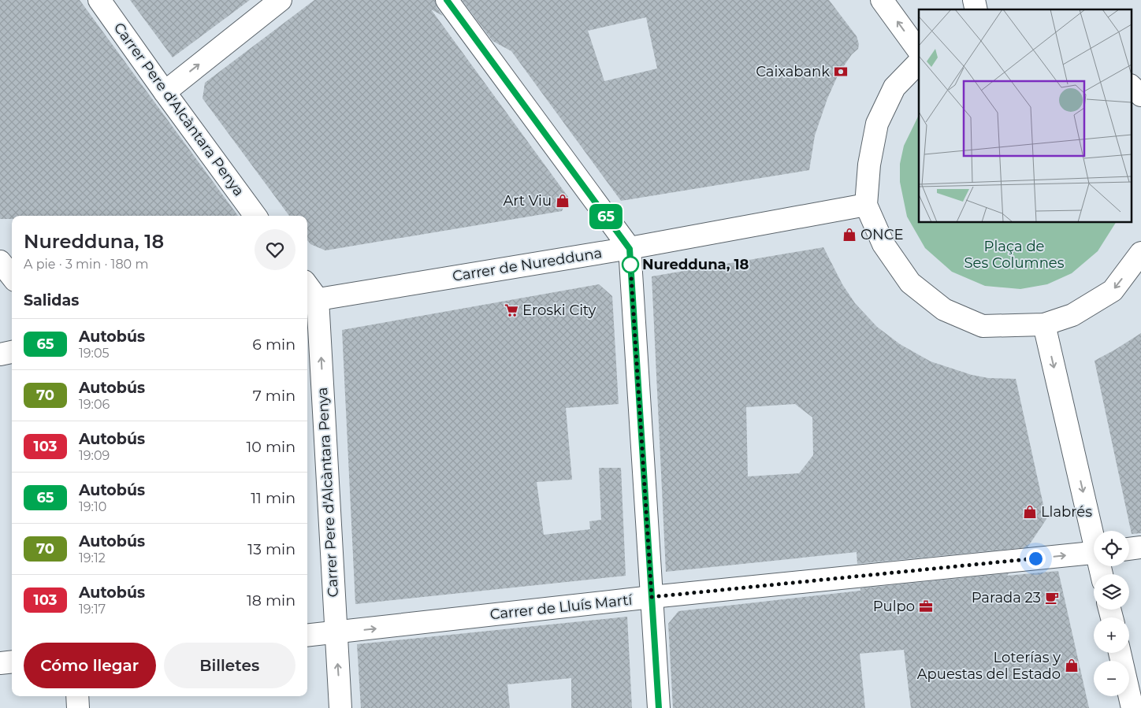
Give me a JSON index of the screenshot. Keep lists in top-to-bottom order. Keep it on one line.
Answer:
{"streets":{"street":["Carrer Pere d'Alcàntara Penya","Carrer de Nuredduna","Carrer de Lluís Martí"]},"crossings":[["Carrer Pere d'Alcàntara Penya","Carrer de Nuredduna"],["Carrer Pere d'Alcàntara Penya","Carrer de Lluís Martí"]],"one_way":["Carrer Pere d'Alcàntara Penya","Carrer de Lluís Martí"],"parks":["Plaça de Ses Columnes"],"places":{"bank":["Caixabank"],"shop":["Art Viu","ONCE","Llabrés","Loterías y Apuestas del Estado"],"other":["Nuredduna, 18"],"supermarket":["Eroski City"],"cafe":["Parada 23"],"office":["Pulpo"]},"lines":["bus line 65"],"page":{"on_map":"65","heading":[["Nuredduna, 18","A pie · 3 min · 180 m"],"Salidas"],"list":[{"mark":"65","name":"Autobús","note":"19:05","value":"6 min"},{"mark":"70","name":"Autobús","note":"19:06","value":"7 min"},{"mark":"103","name":"Autobús","note":"19:09","value":"10 min"},{"mark":"65","name":"Autobús","note":"19:10","value":"11 min"},{"mark":"70","name":"Autobús","note":"19:12","value":"13 min"},{"mark":"103","name":"Autobús","note":"19:17","value":"18 min"}],"map_buttons":["+","−"],"buttons":["Cómo llegar","Billetes"]}}
